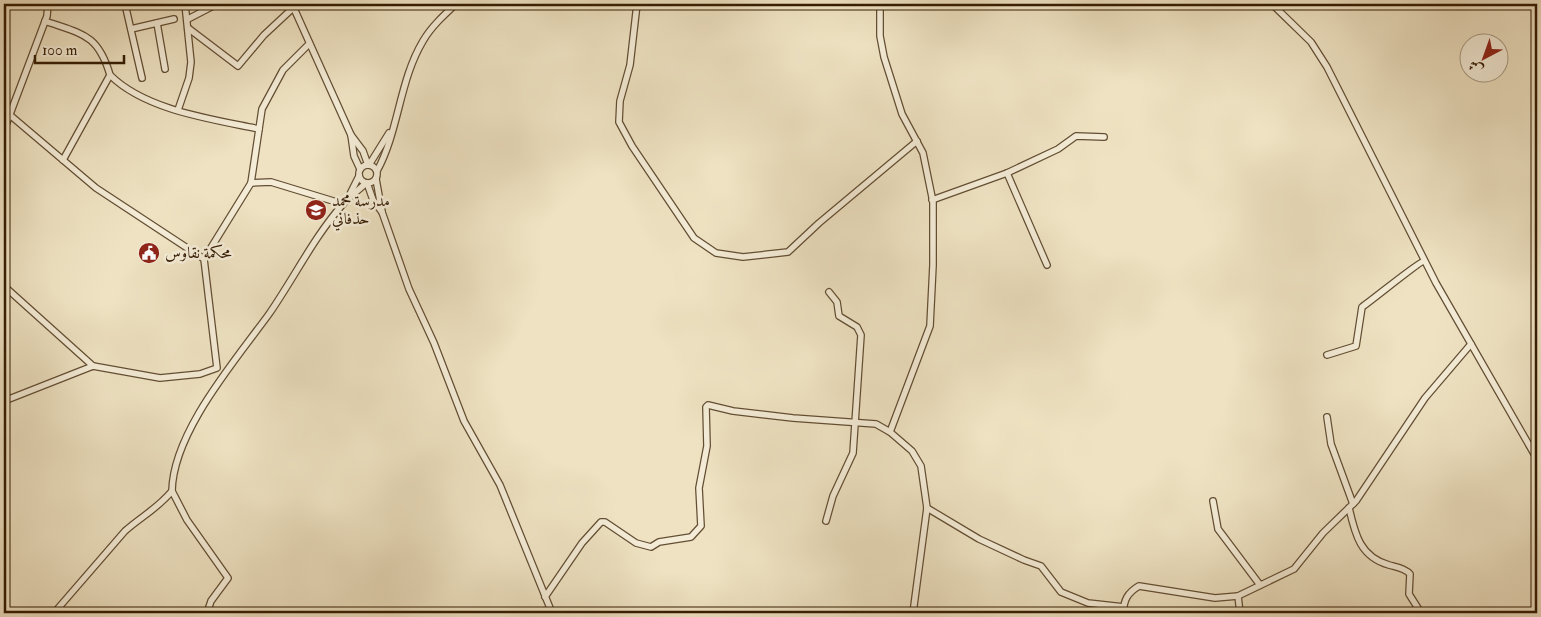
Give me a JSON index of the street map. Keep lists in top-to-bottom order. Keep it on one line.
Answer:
{"places":{"school or university":["مدرسة محمد حذفاني"],"public building":["محكمة نقاوس"]},"scale_bar":"100 m","north":"bottom left"}
